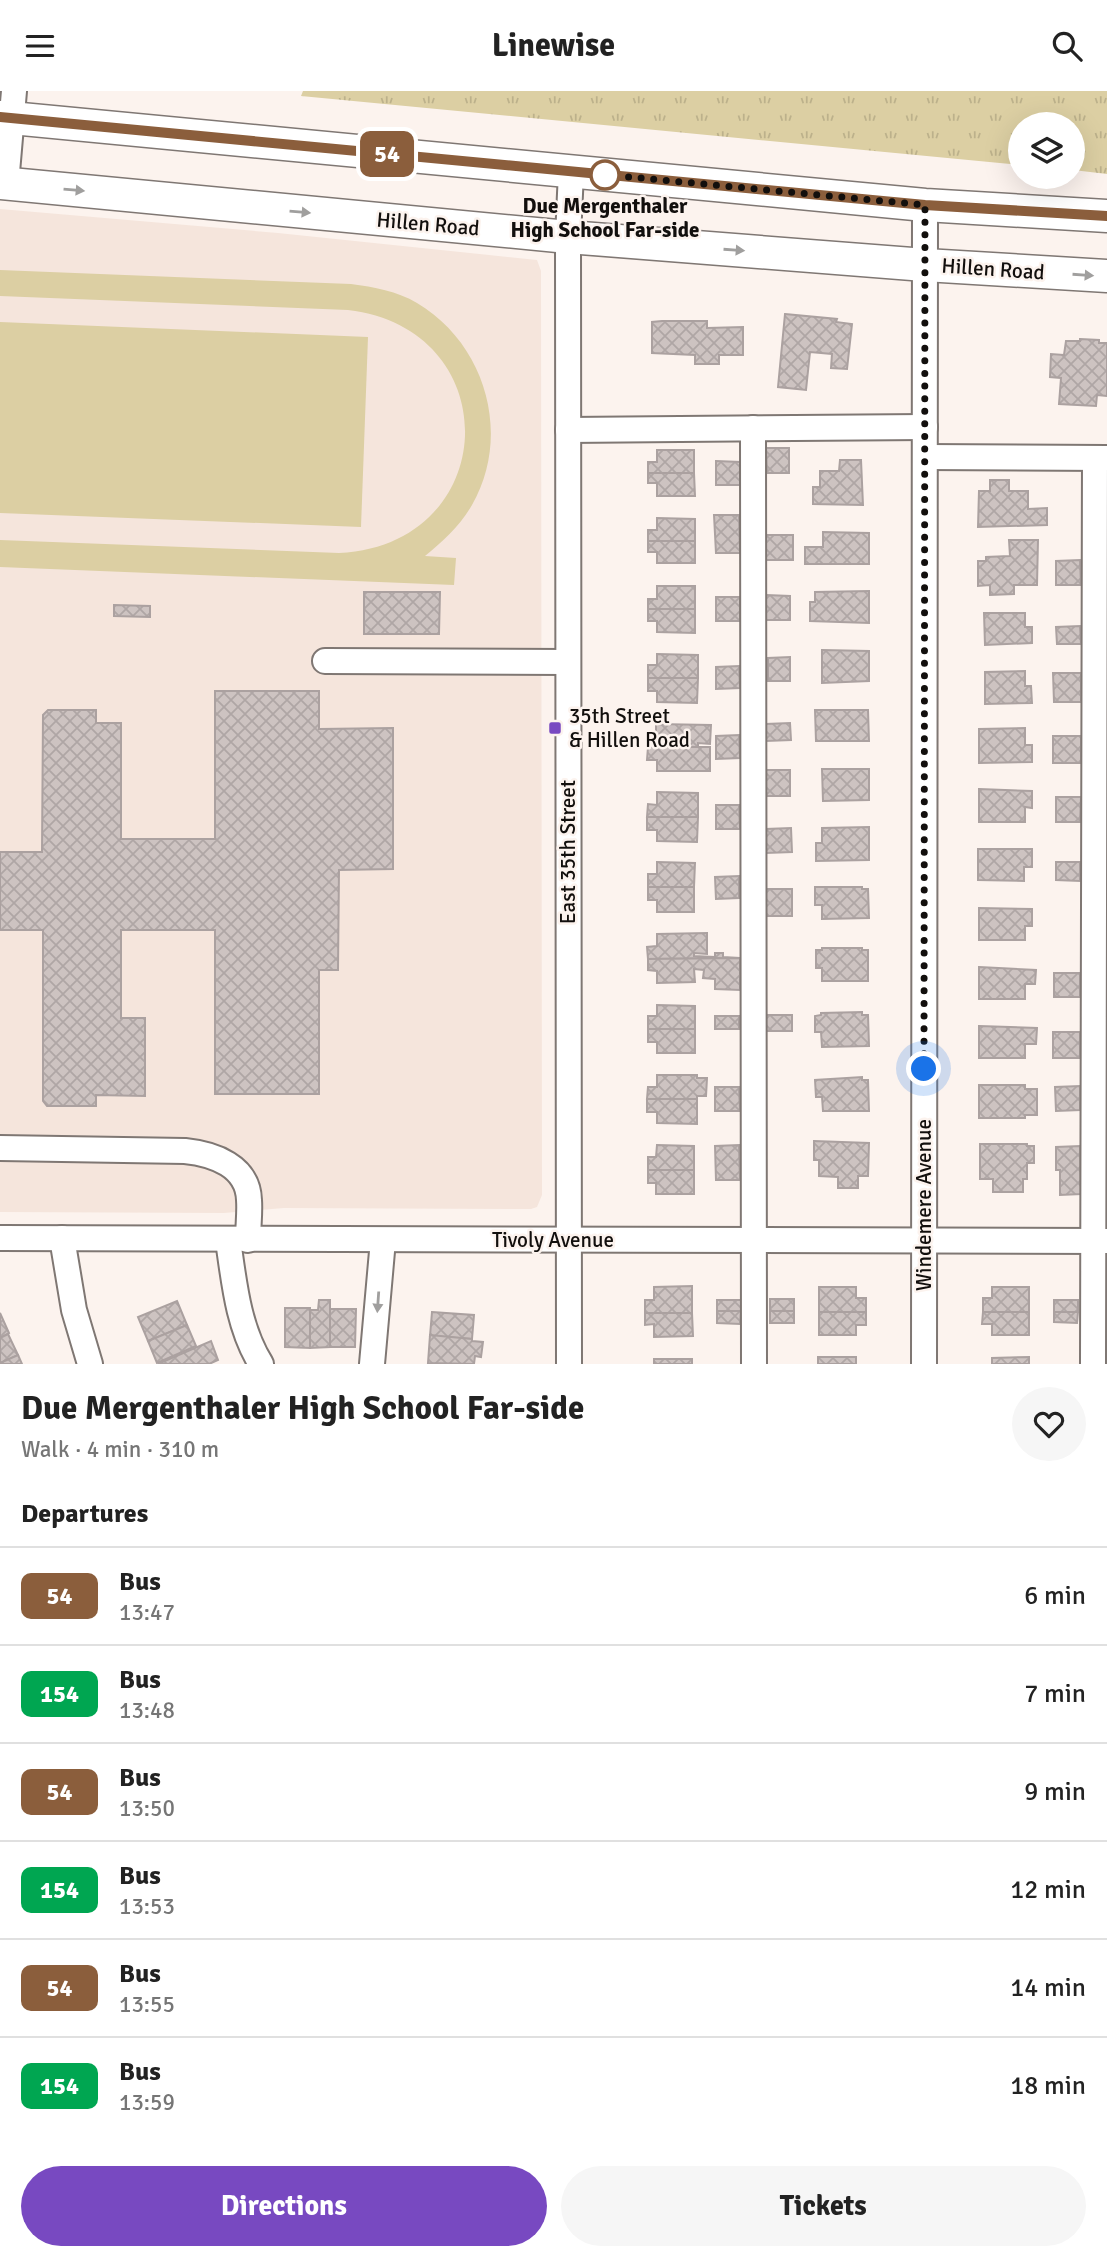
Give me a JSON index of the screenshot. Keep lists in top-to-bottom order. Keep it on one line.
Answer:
{"streets":{"main road":["Hillen Road"],"street":["East 35th Street","Windemere Avenue","Tivoly Avenue"]},"crossings":[["Hillen Road","East 35th Street"],["Hillen Road","Windemere Avenue"],["East 35th Street","Tivoly Avenue"],["Windemere Avenue","Tivoly Avenue"]],"places":{"other":["Due Mergenthaler High School Far-side"],"transit":["35th Street & Hillen Road"]},"lines":["bus line 54"],"page":{"header":"Linewise","on_map":"54","heading":[["Due Mergenthaler High School Far-side","Walk · 4 min · 310 m"],"Departures"],"list":[{"mark":"54","name":"Bus","note":"13:47","value":"6 min"},{"mark":"154","name":"Bus","note":"13:48","value":"7 min"},{"mark":"54","name":"Bus","note":"13:50","value":"9 min"},{"mark":"154","name":"Bus","note":"13:53","value":"12 min"},{"mark":"54","name":"Bus","note":"13:55","value":"14 min"},{"mark":"154","name":"Bus","note":"13:59","value":"18 min"}],"buttons":["Directions","Tickets"]}}
